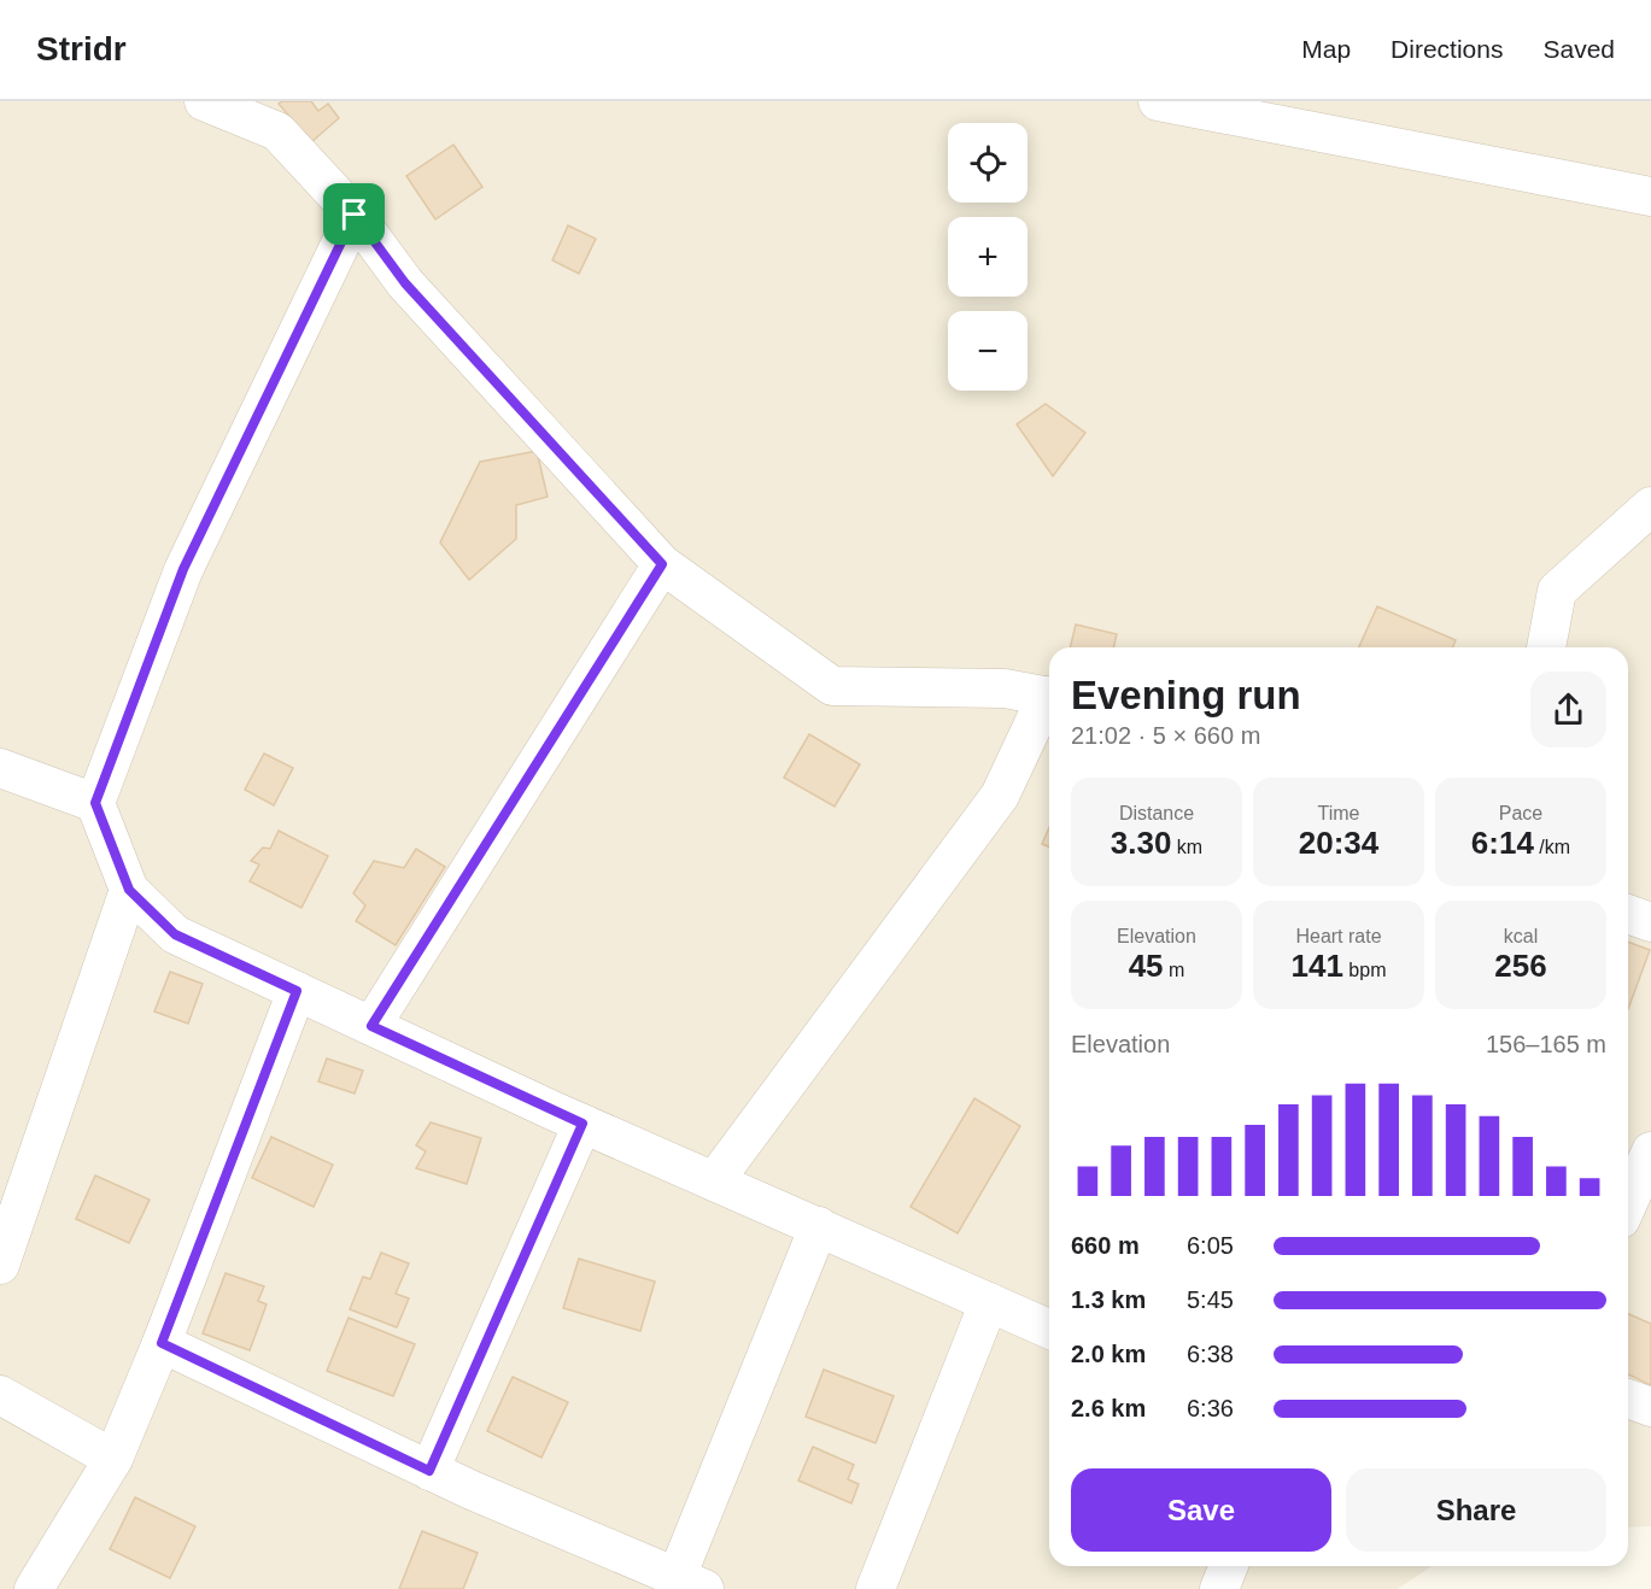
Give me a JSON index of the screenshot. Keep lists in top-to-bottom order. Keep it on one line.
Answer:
{"page":{"header":"Stridr","nav":["Map","Directions","Saved"],"map_buttons":["+","−"],"heading":["Evening run","21:02 · 5 × 660 m"],"stats":[["Distance","3.30 km"],["Time","20:34"],["Pace","6:14 /km"],["Elevation","45 m"],["Heart rate","141 bpm"],["kcal","256"]],"chart":["Elevation","156–165 m"],"list":[{"name":"660 m","note":"6:05"},{"name":"1.3 km","note":"5:45"},{"name":"2.0 km","note":"6:38"},{"name":"2.6 km","note":"6:36"}],"buttons":["Save","Share"]}}
